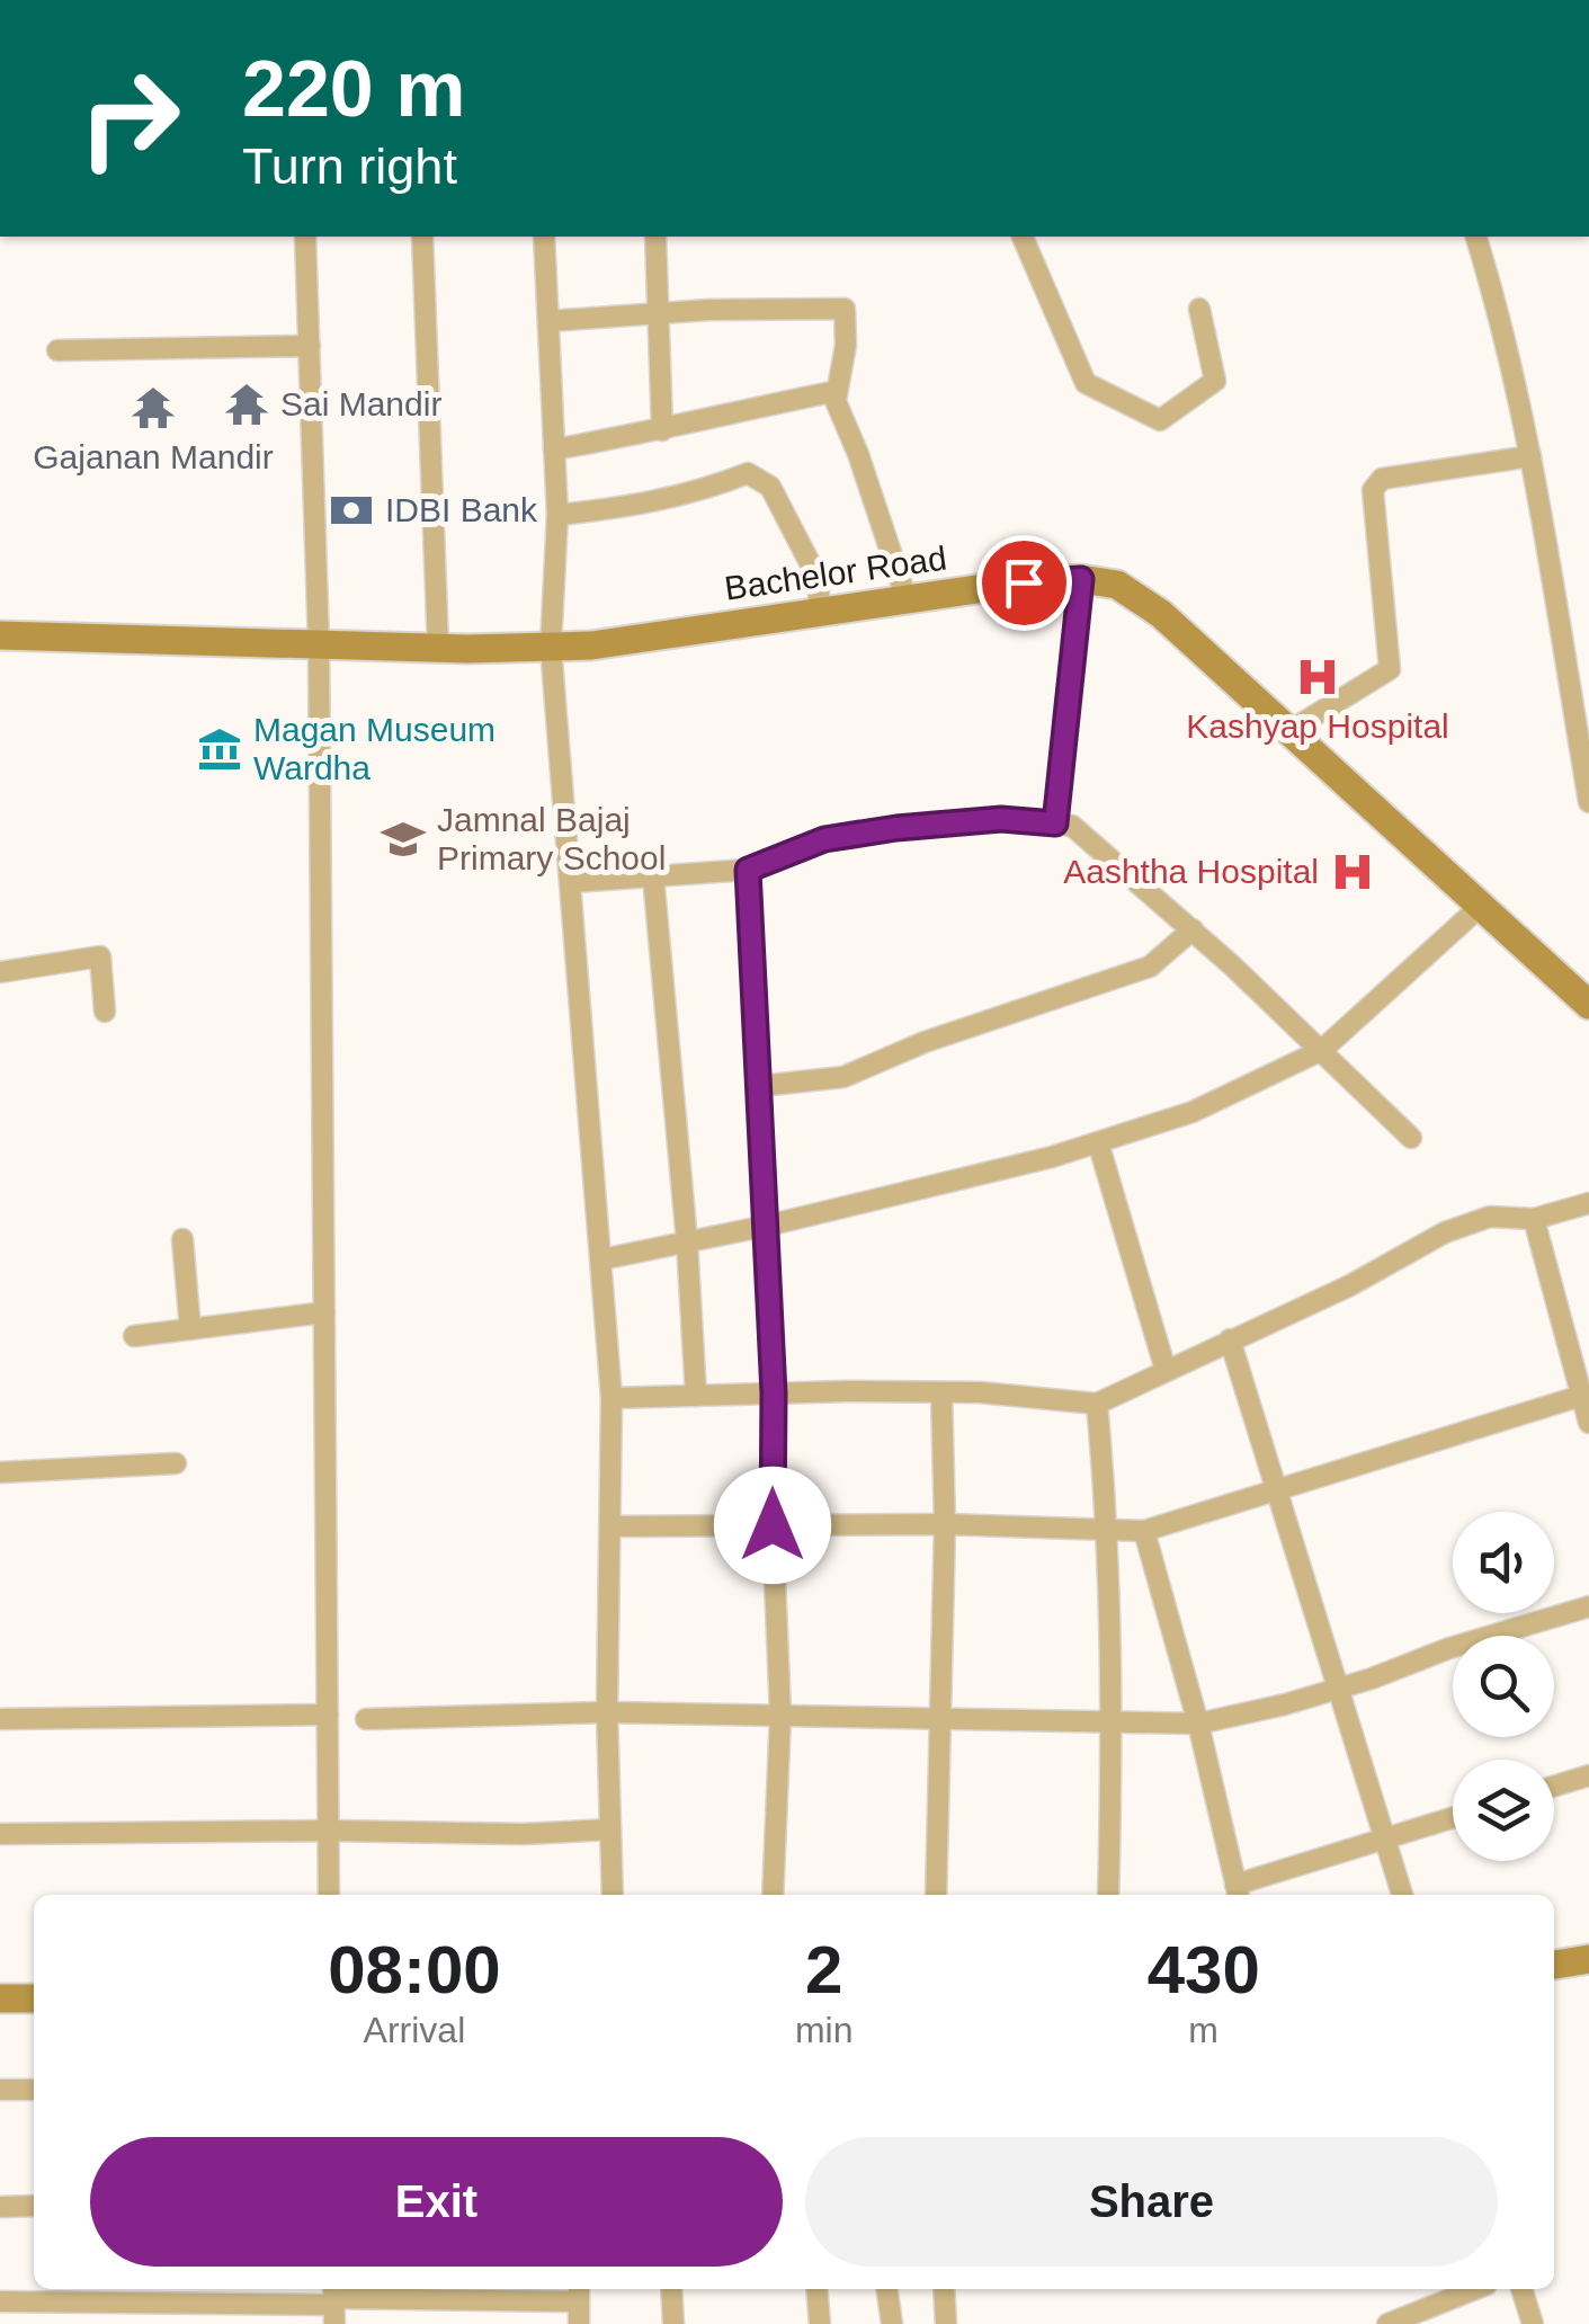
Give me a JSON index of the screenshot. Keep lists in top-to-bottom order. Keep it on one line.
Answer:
{"streets":{"main road":["Bachelor Road"]},"places":{"temple":["Sai Mandir","Gajanan Mandir"],"bank":["IDBI Bank"],"hospital":["Kashyap Hospital","Aashtha Hospital"],"museum":["Magan Museum Wardha"],"school or university":["Jamnal Bajaj Primary School"]},"page":{"turn":["220 m","Turn right"],"eta":["08:00","Arrival","2","min","430","m"],"buttons":["Exit","Share"]}}
